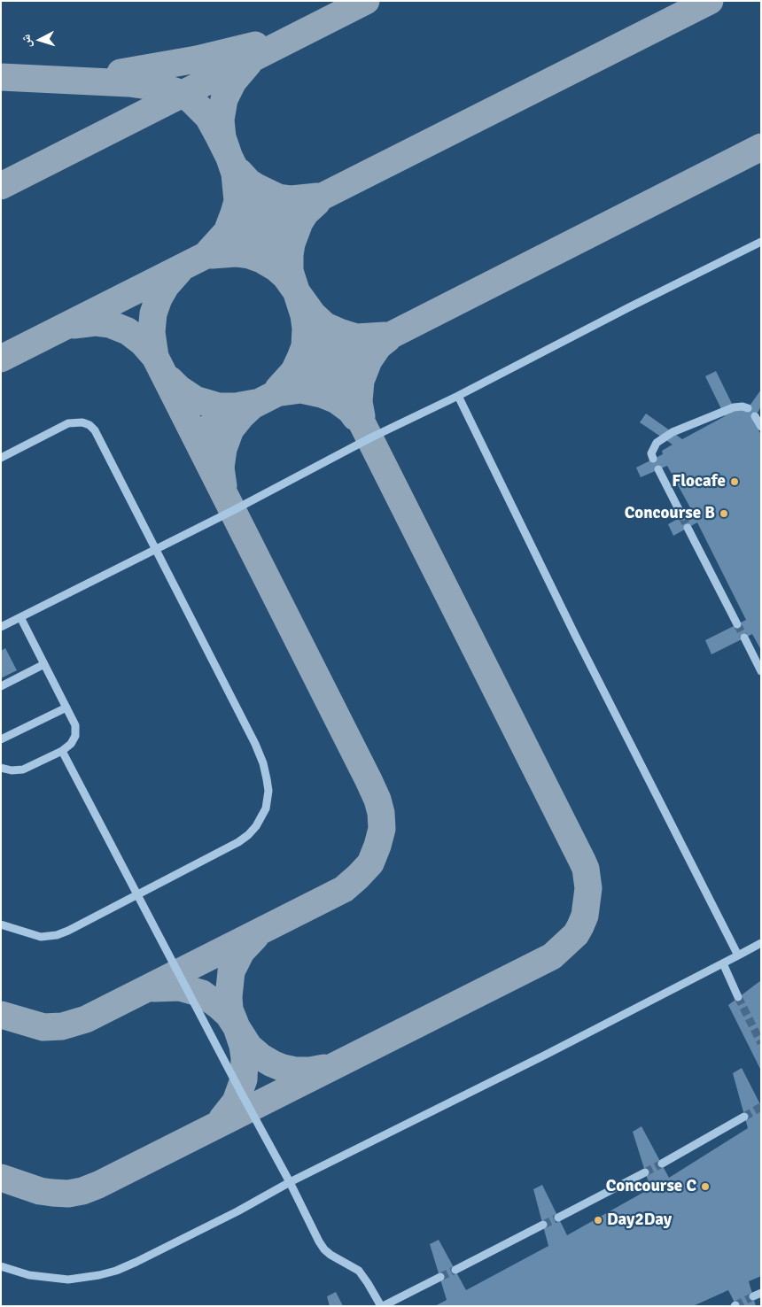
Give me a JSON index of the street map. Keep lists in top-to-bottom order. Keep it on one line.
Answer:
{"places":["Flocafe","Concourse B","Concourse C","Day2Day"],"north":"left"}
